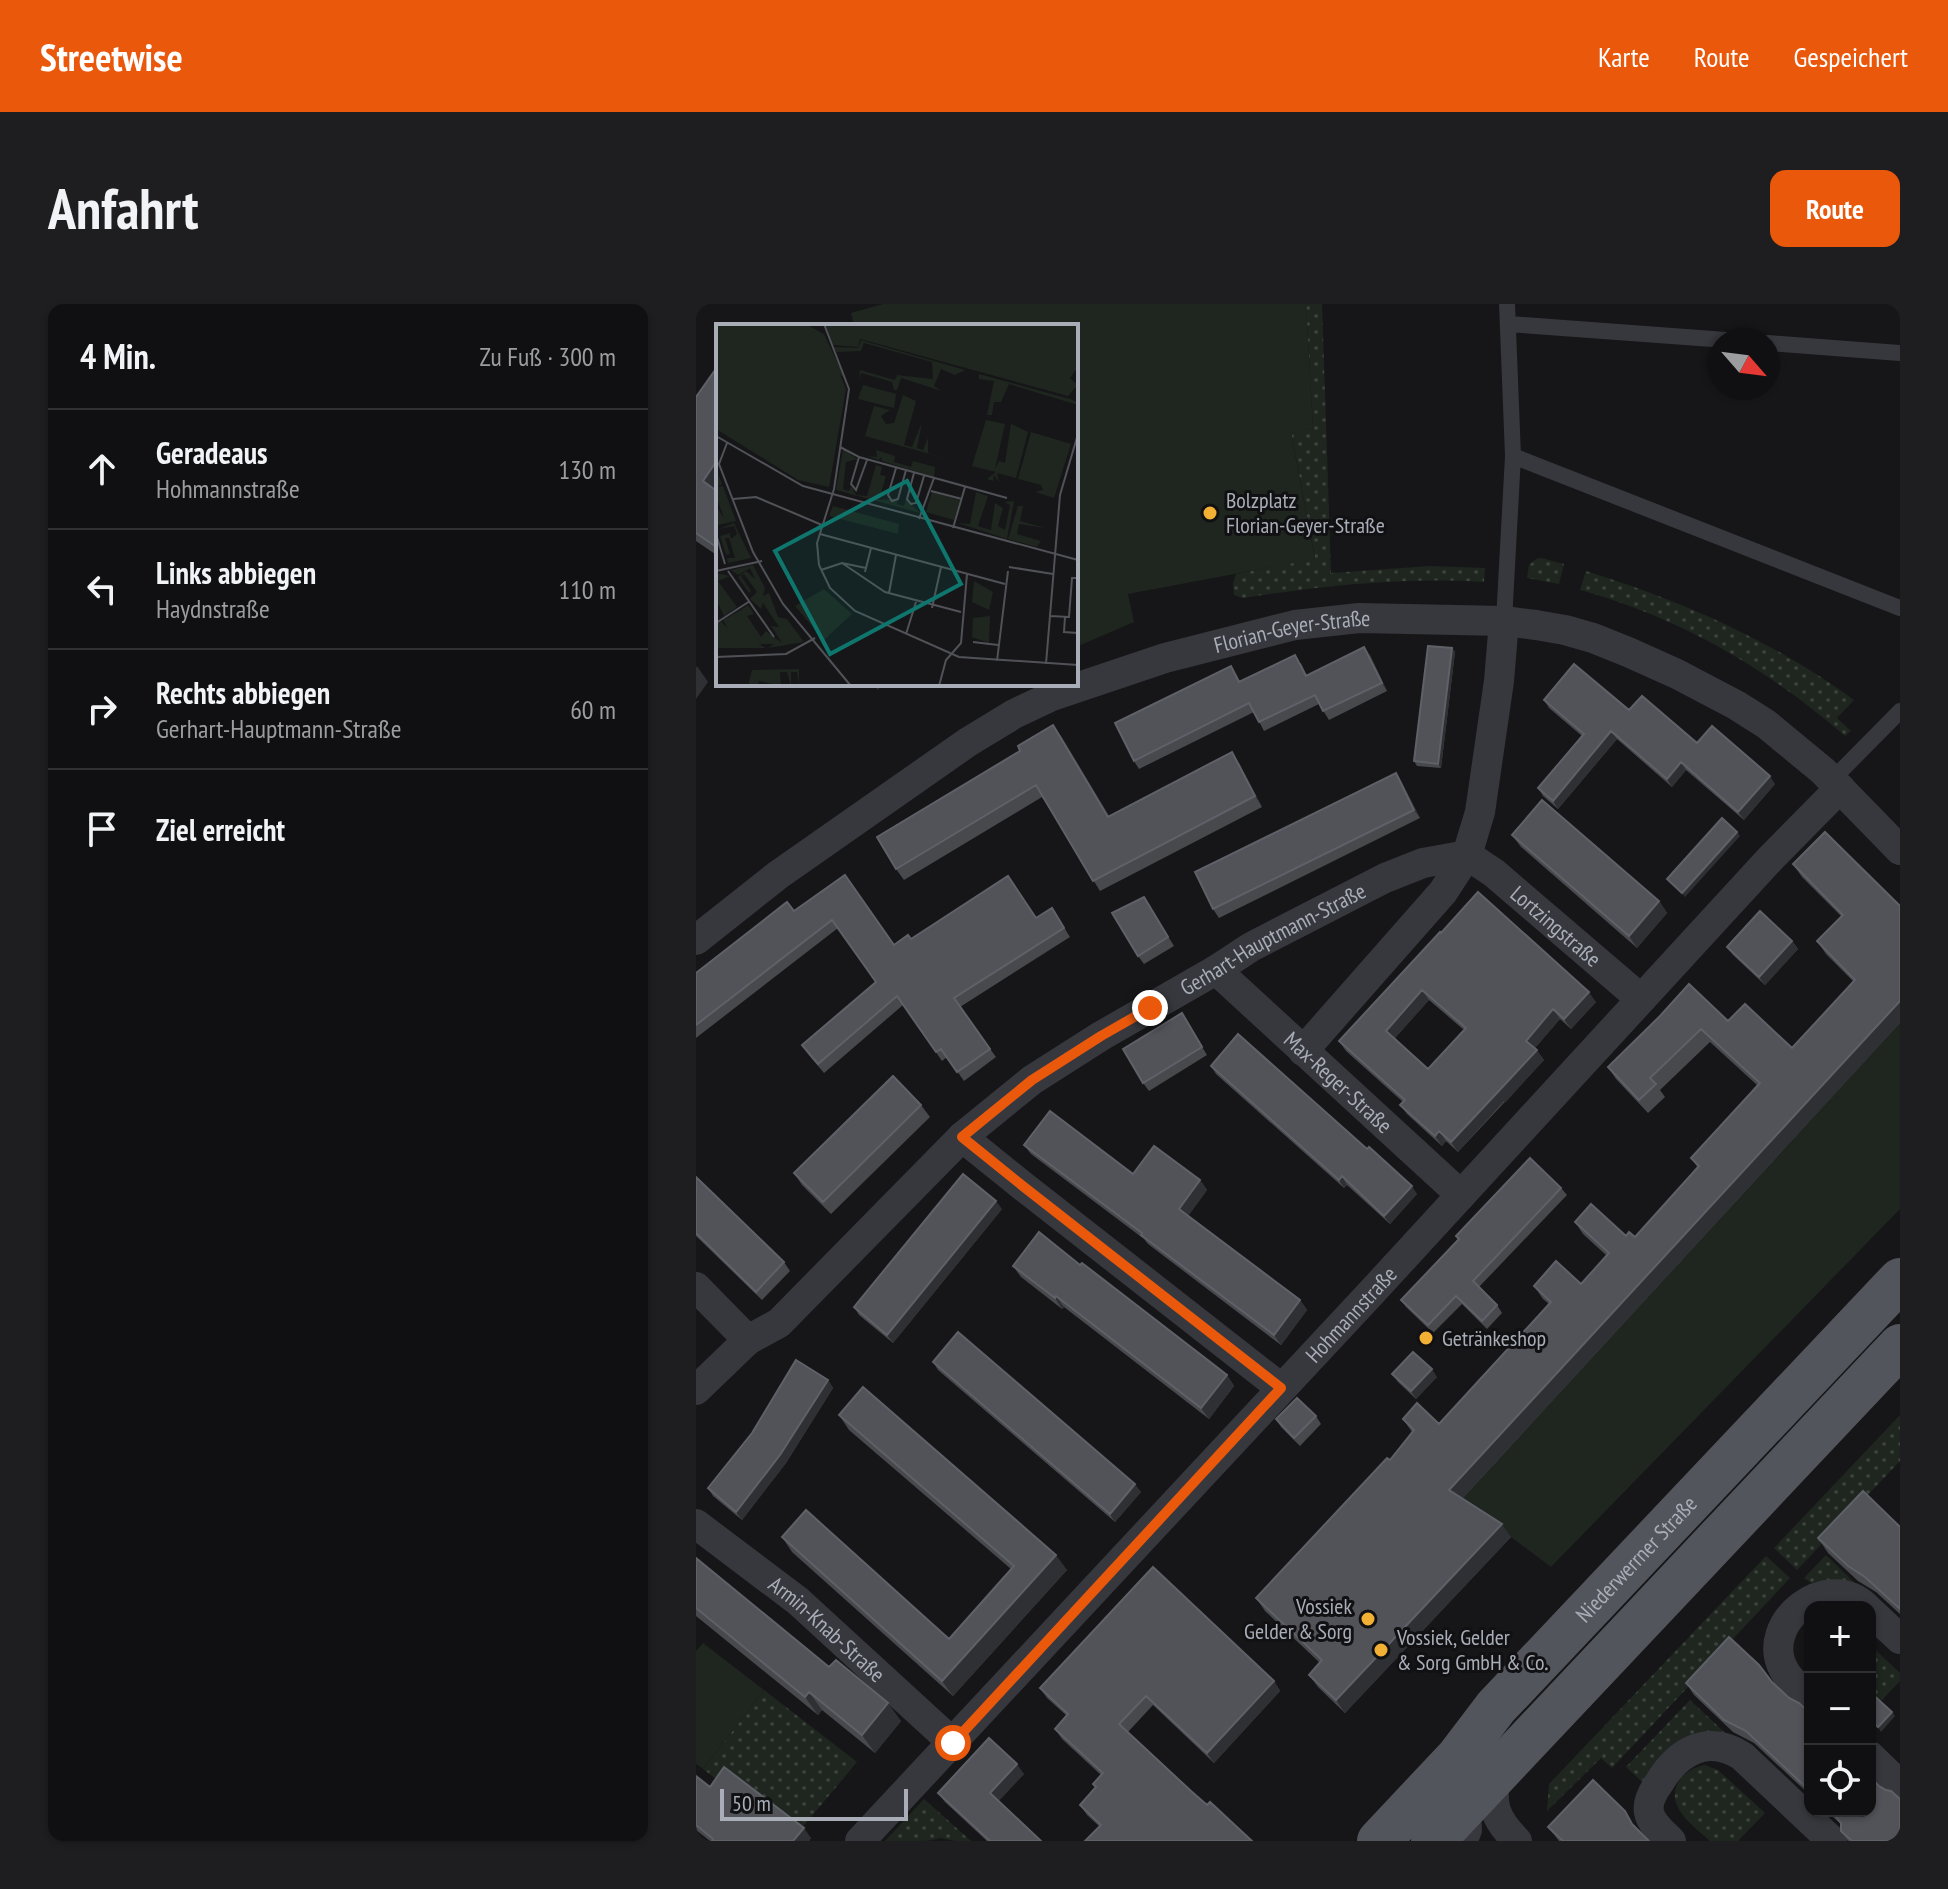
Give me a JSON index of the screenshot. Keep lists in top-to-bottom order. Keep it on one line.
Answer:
{"streets":{"main road":["Niederwerrner Straße"],"street":["Florian-Geyer-Straße","Lortzingstraße","Gerhart-Hauptmann-Straße","Max-Reger-Straße","Hohmannstraße","Armin-Knab-Straße"]},"crossings":[["Florian-Geyer-Straße","Hohmannstraße"],["Lortzingstraße","Gerhart-Hauptmann-Straße"],["Lortzingstraße","Hohmannstraße"],["Gerhart-Hauptmann-Straße","Max-Reger-Straße"],["Max-Reger-Straße","Hohmannstraße"],["Hohmannstraße","Armin-Knab-Straße"]],"places":["Bolzplatz Florian-Geyer-Straße","Getränkeshop","Vossiek Gelder & Sorg","Vossiek, Gelder & Sorg GmbH & Co."],"scale_bar":"50 m","north":"bottom right","page":{"header":"Streetwise","nav":["Karte","Route","Gespeichert"],"buttons":"Route","title":"Anfahrt","heading":["4 Min.","Zu Fuß · 300 m"],"list":[["Geradeaus","Hohmannstraße","130 m"],["Links abbiegen","Haydnstraße","110 m"],["Rechts abbiegen","Gerhart-Hauptmann-Straße","60 m"],"Ziel erreicht"],"map_buttons":["+","−"],"scale":"50 m"}}
